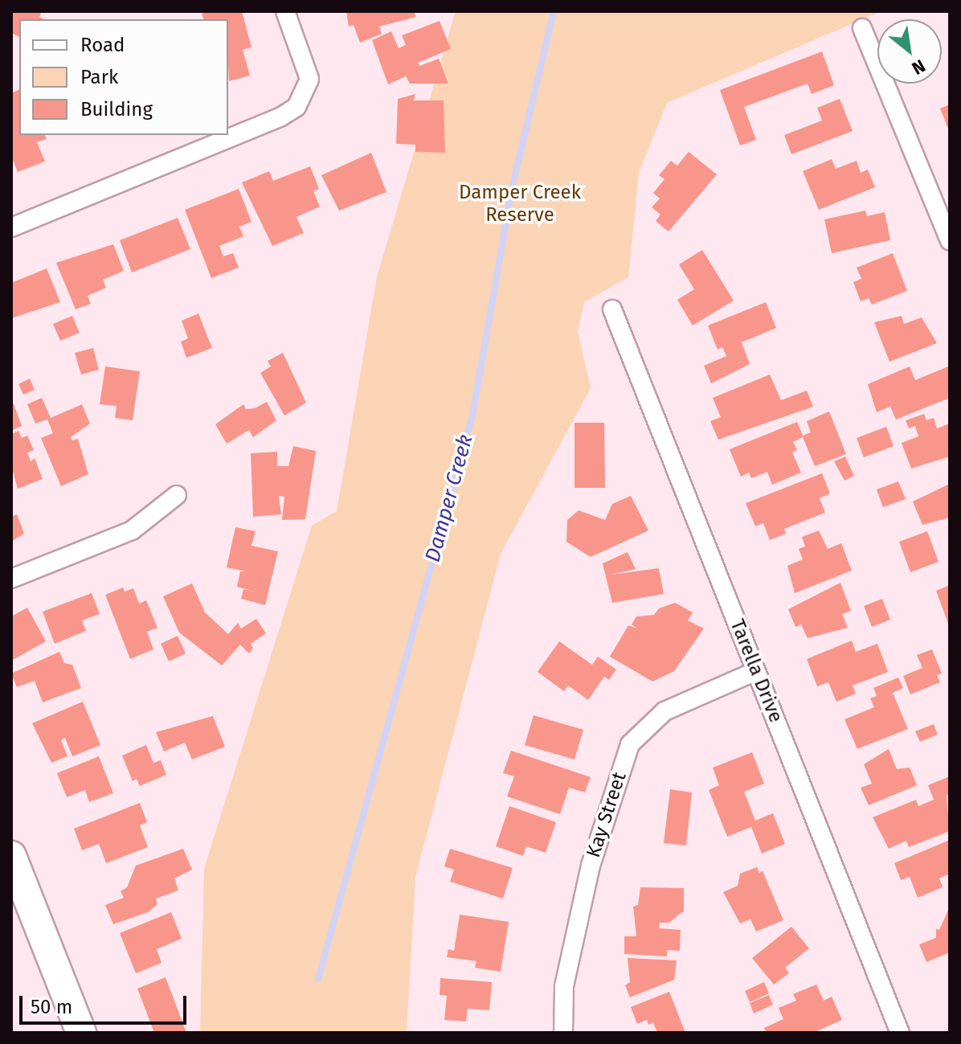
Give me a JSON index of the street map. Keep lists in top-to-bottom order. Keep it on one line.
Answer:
{"streets":{"street":["Tarella Drive","Kay Street"]},"crossings":[["Tarella Drive","Kay Street"]],"water":["Damper Creek"],"parks":["Damper Creek Reserve"],"legend":["Road","Park","Building"],"scale_bar":"50 m","north":"bottom right"}
